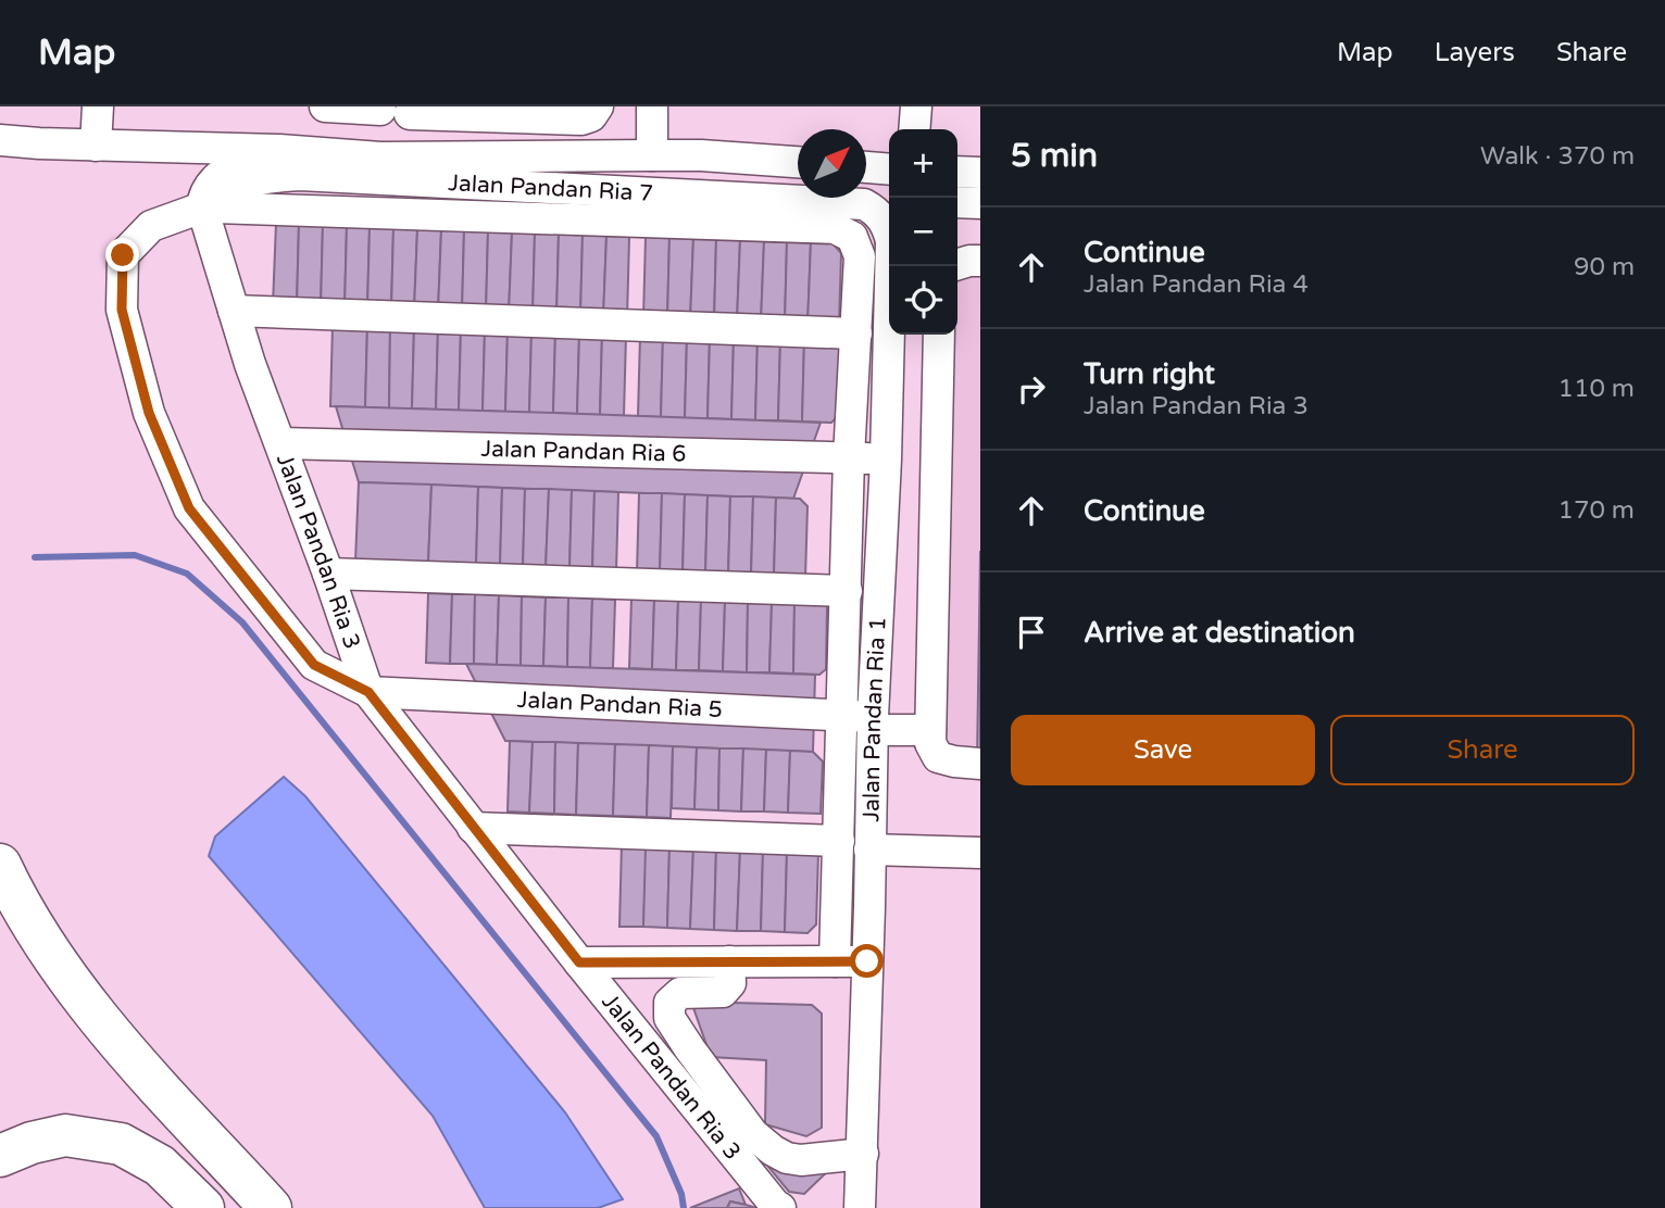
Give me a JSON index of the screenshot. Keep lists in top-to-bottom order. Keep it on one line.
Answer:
{"streets":{"street":["Jalan Pandan Ria 7","Jalan Pandan Ria 6","Jalan Pandan Ria 3","Jalan Pandan Ria 5","Jalan Pandan Ria 1"]},"crossings":[["Jalan Pandan Ria 7","Jalan Pandan Ria 3"],["Jalan Pandan Ria 6","Jalan Pandan Ria 3"],["Jalan Pandan Ria 6","Jalan Pandan Ria 1"],["Jalan Pandan Ria 3","Jalan Pandan Ria 5"],["Jalan Pandan Ria 5","Jalan Pandan Ria 1"]],"north":"top right","page":{"header":"Map","nav":["Map","Layers","Share"],"heading":["5 min","Walk · 370 m"],"map_buttons":["+","−"],"list":[["Continue","Jalan Pandan Ria 4","90 m"],["Turn right","Jalan Pandan Ria 3","110 m"],["Continue","170 m"],"Arrive at destination"],"buttons":["Save","Share"]}}
